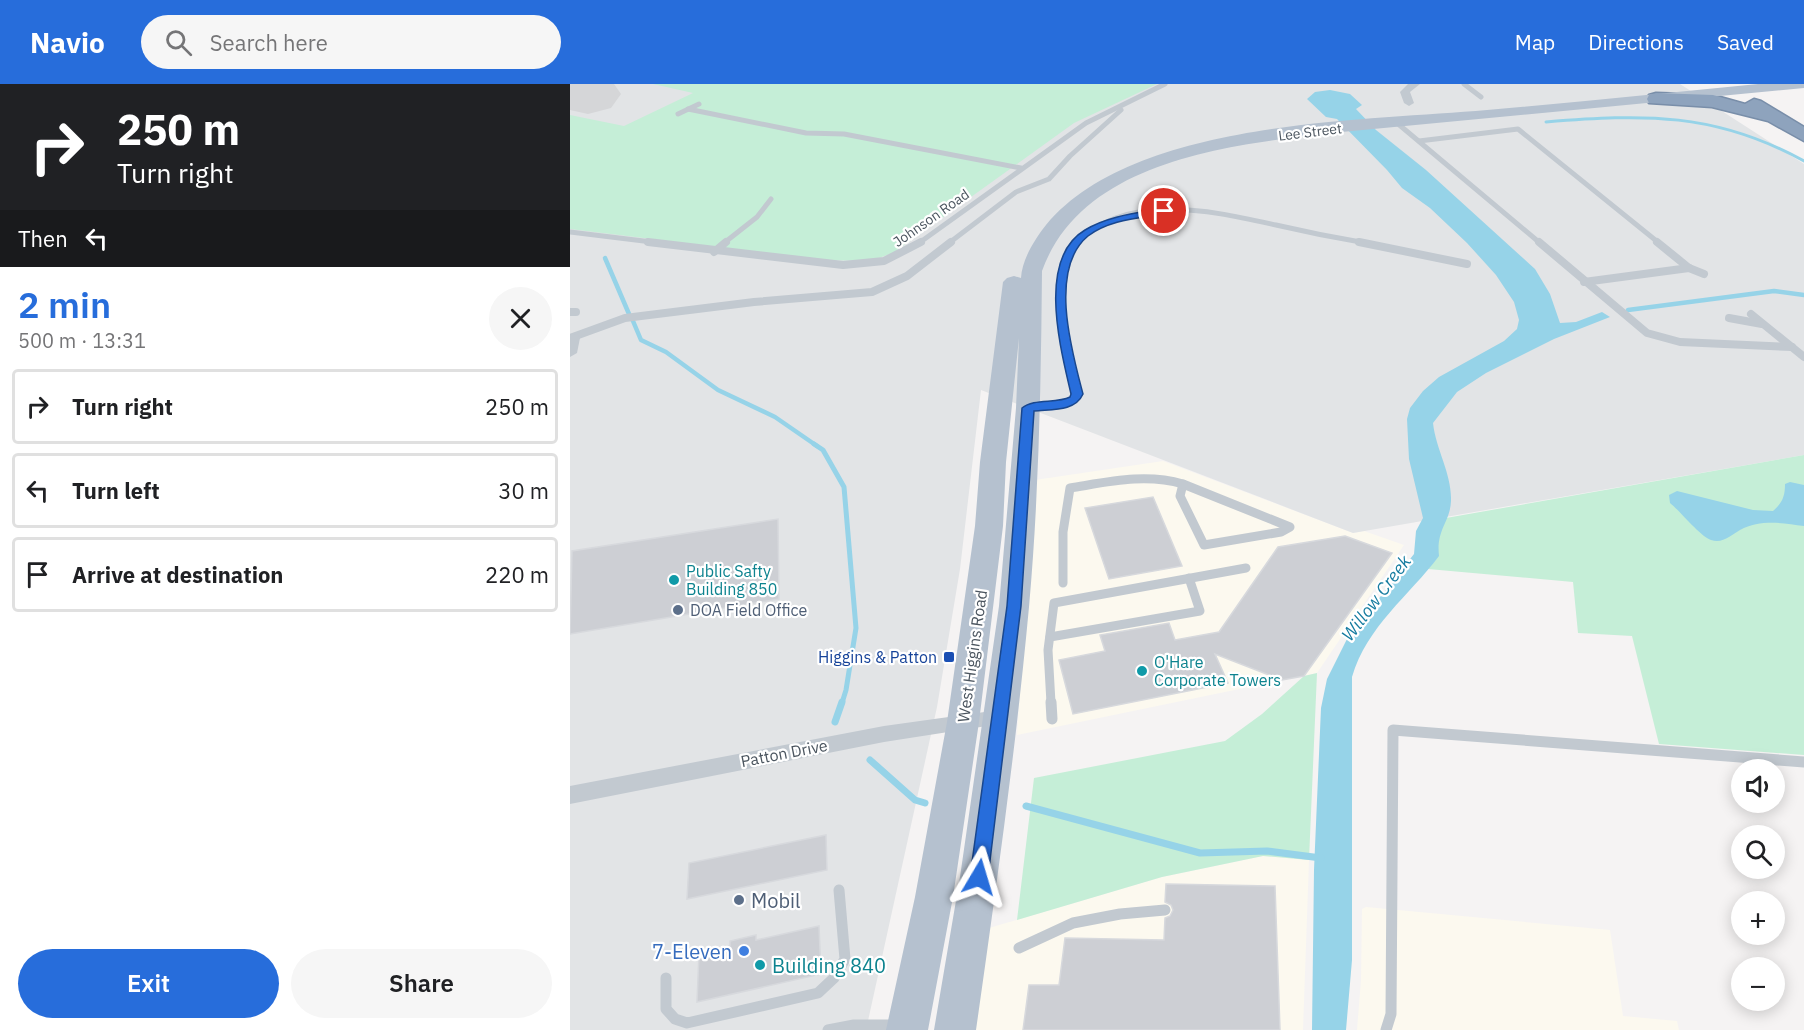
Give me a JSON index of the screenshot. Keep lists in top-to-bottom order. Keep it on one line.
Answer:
{"streets":{"main road":["Lee Street","West Higgins Road"],"street":["Patton Drive"],"lane":["Johnson Road"]},"crossings":[["Lee Street","West Higgins Road"],["West Higgins Road","Patton Drive"]],"water":["Willow Creek"],"places":{"other":["Public Safty Building 850","DOA Field Office","O'Hare Corporate Towers","Mobil","7-Eleven","Building 840"],"transit":["Higgins & Patton"]},"page":{"header":"Navio","search":"Search here","nav":["Map","Directions","Saved"],"turn":["250 m","Turn right"],"then":"Then","heading":["2 min","500 m · 13:31"],"list":[{"name":"Turn right","value":"250 m"},{"name":"Turn left","value":"30 m"},{"name":"Arrive at destination","value":"220 m"}],"map_buttons":["+","−"],"buttons":["Exit","Share"]}}
